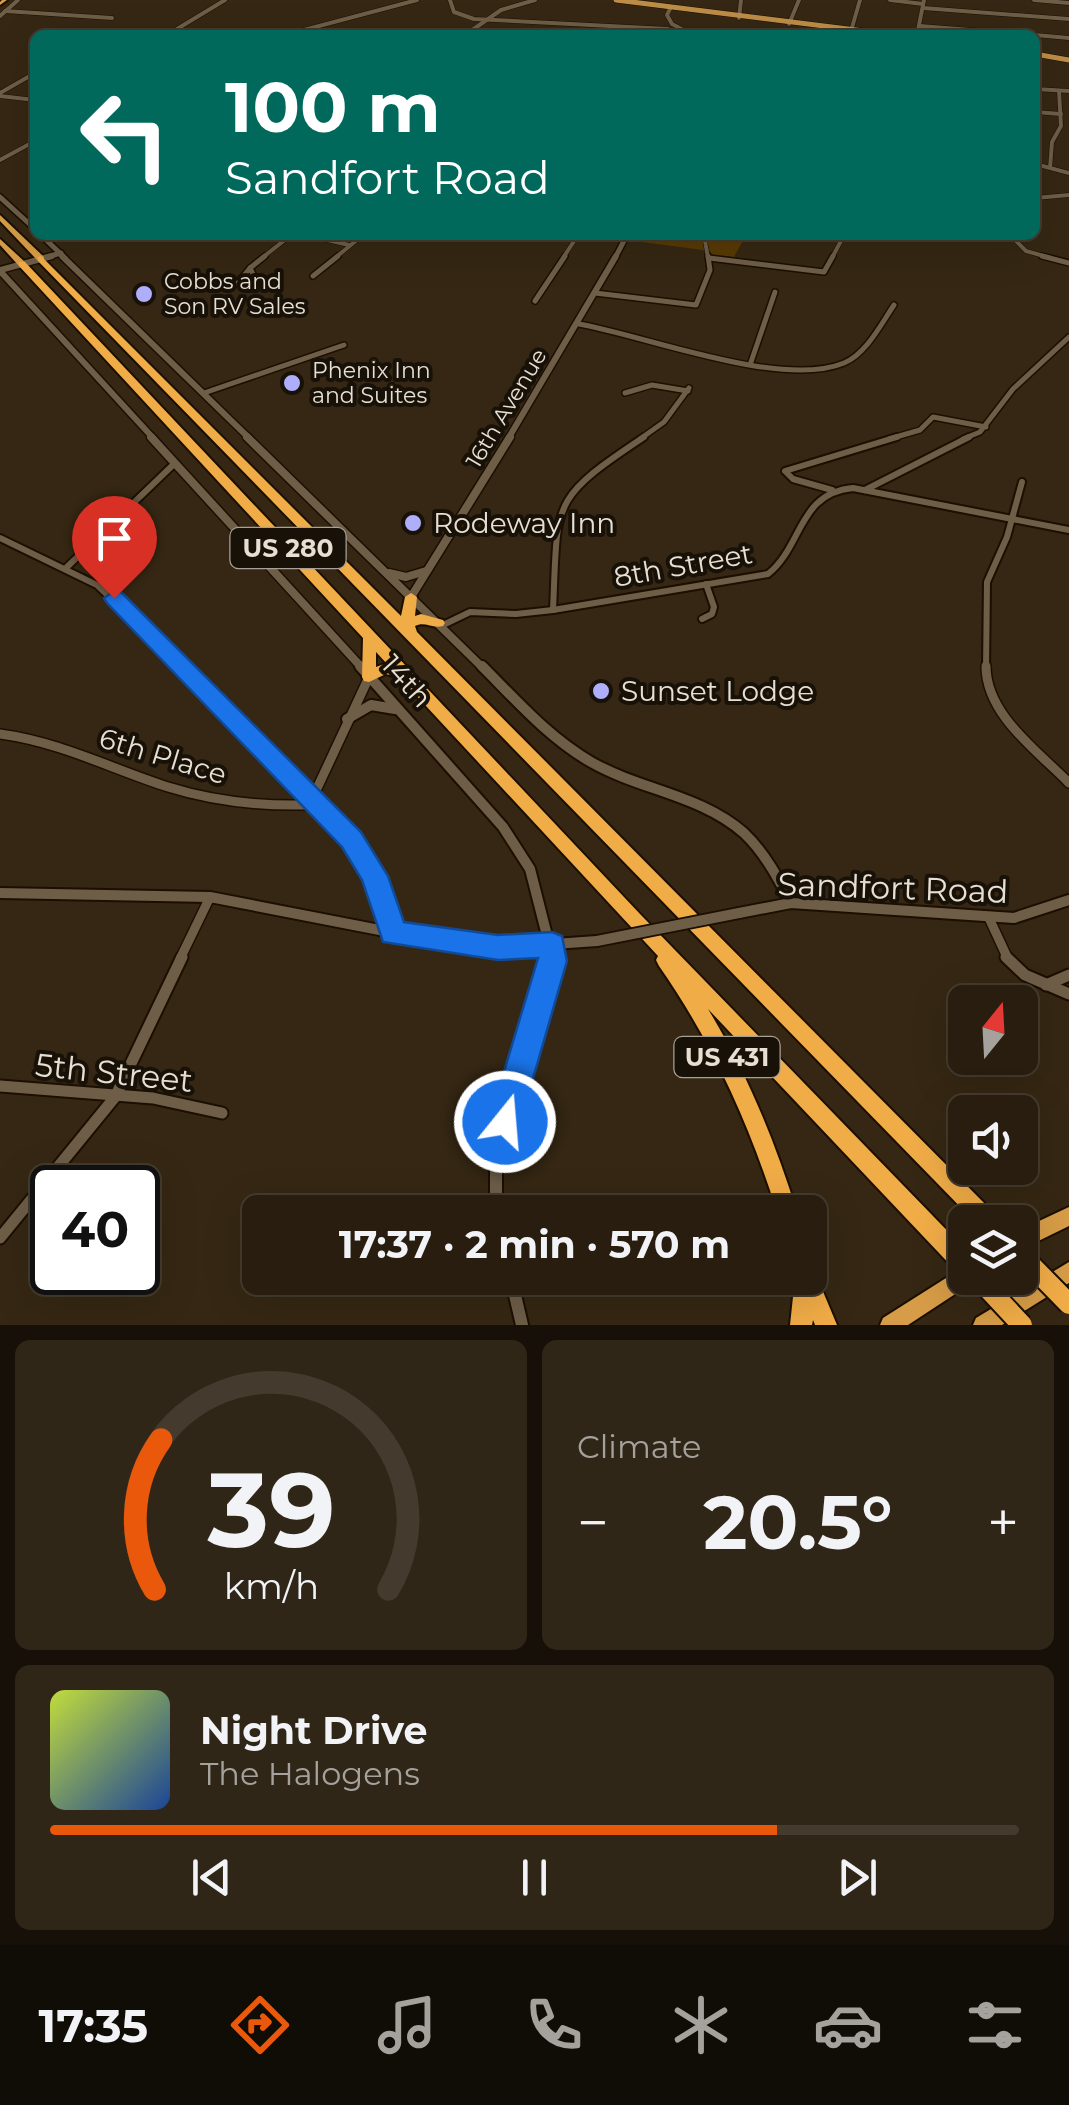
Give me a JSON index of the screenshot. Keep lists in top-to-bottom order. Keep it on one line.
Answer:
{"streets":{"highway":["US 280","US 431"],"street":["16th Avenue","8th Street","14th","6th Place","Sandfort Road","5th Street"]},"crossings":[["US 280","US 431"],["14th","Sandfort Road"]],"places":["Cobbs and Son RV Sales","Phenix Inn and Suites","Rodeway Inn","Sunset Lodge"],"north":"top","page":{"turn":["100 m","Sandfort Road"],"limit":"40","trip":"17:37 · 2 min · 570 m","tile":"Climate","heat":["−","20.5°","+"],"song":["Night Drive","The Halogens"],"tabs":"17:35","gauge":["39","km/h"]}}
